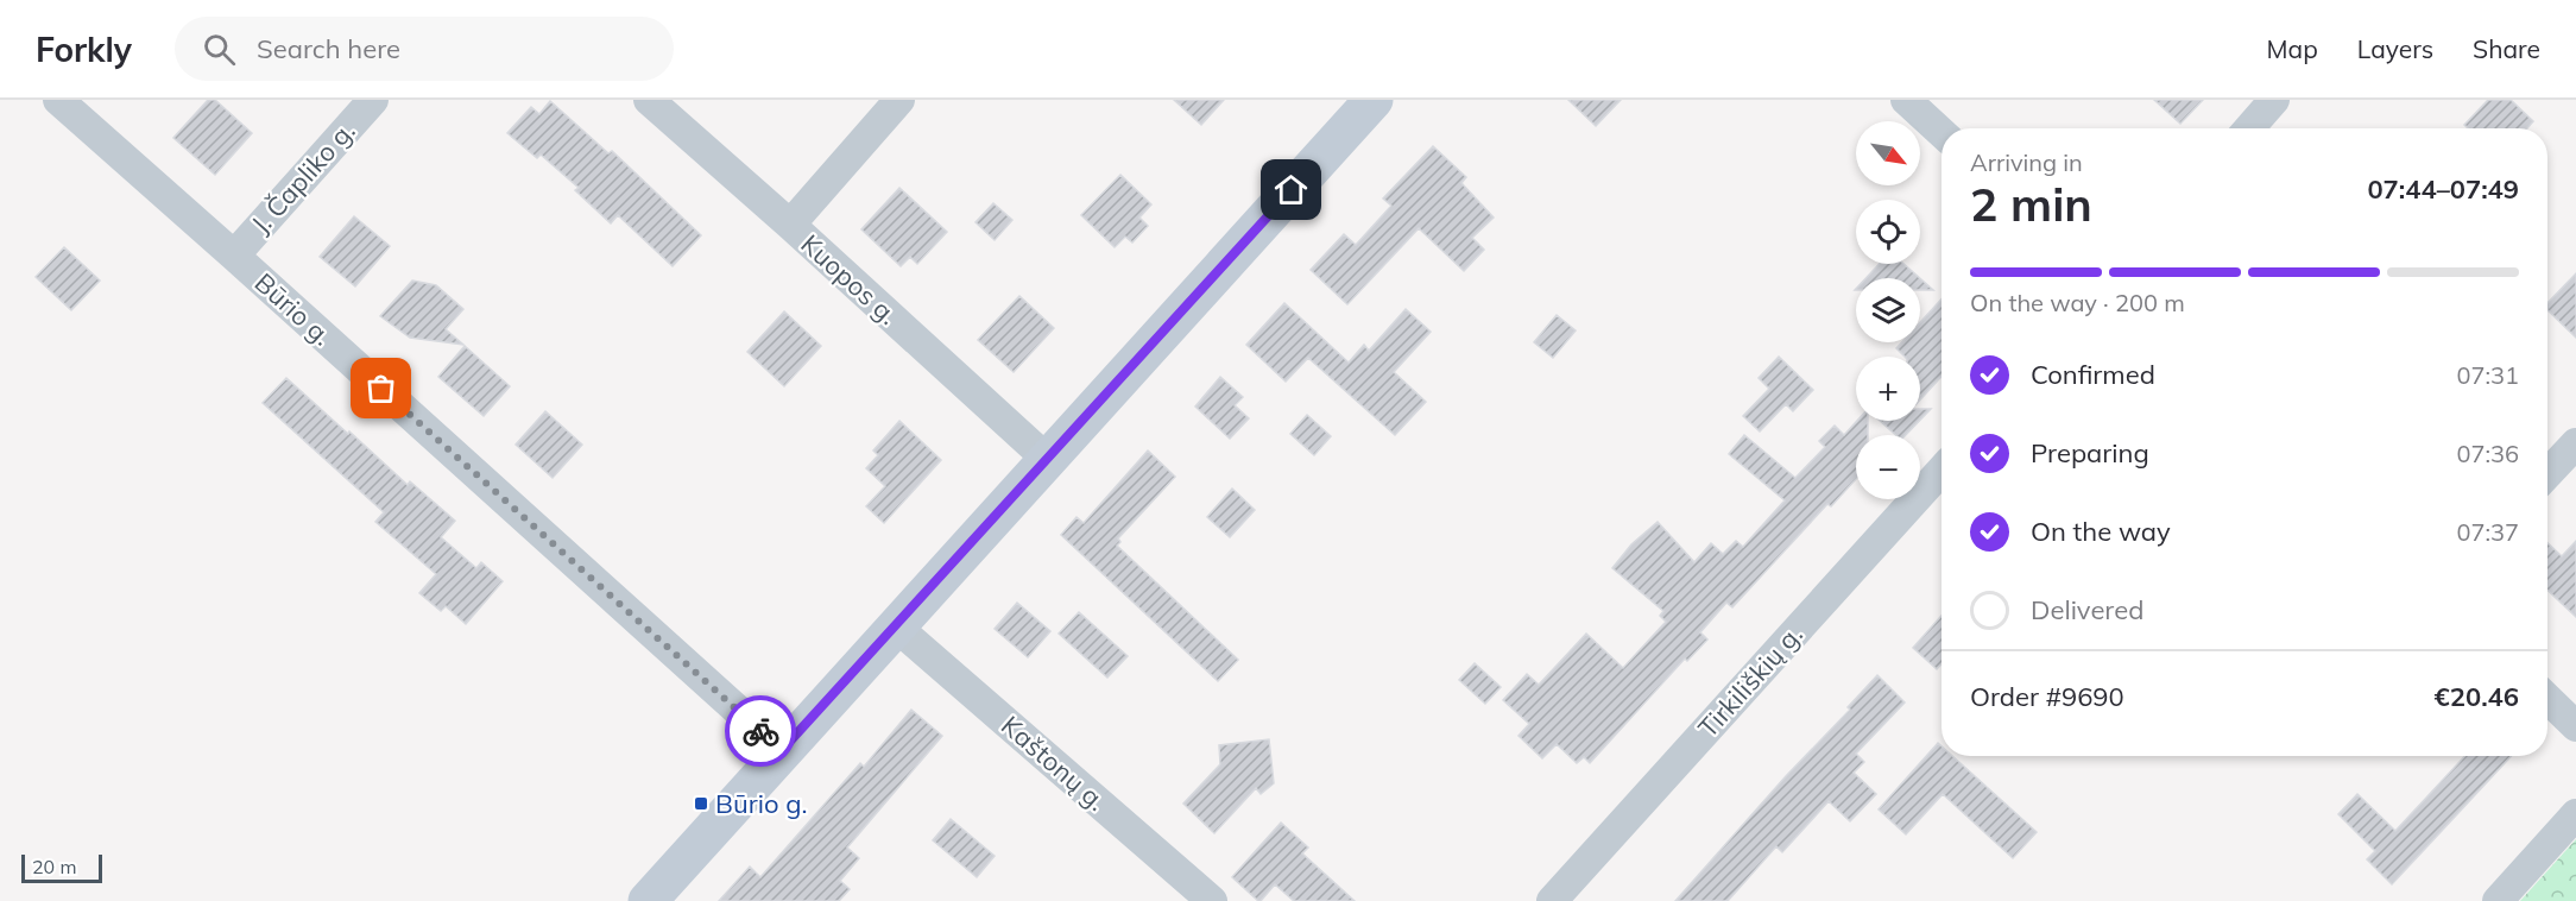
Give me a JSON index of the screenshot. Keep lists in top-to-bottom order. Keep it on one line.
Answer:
{"streets":{"street":["J. Čapliko g.","Kuopos g.","Būrio g.","Tirkiliškių g.","Kaštonų g."]},"crossings":[["J. Čapliko g.","Būrio g."]],"places":{"transit":["Būrio g."]},"scale_bar":"20 m","north":"bottom right","page":{"header":"Forkly","search":"Search here","nav":["Map","Layers","Share"],"map_buttons":["+","−"],"heading":["2 min","Arriving in","07:44–07:49"],"panel":["Order #9690","€20.46"],"bar":"On the way · 200 m","list":[["Confirmed","07:31"],["Preparing","07:36"],["On the way","07:37"],"Delivered"],"scale":"20 m"}}
